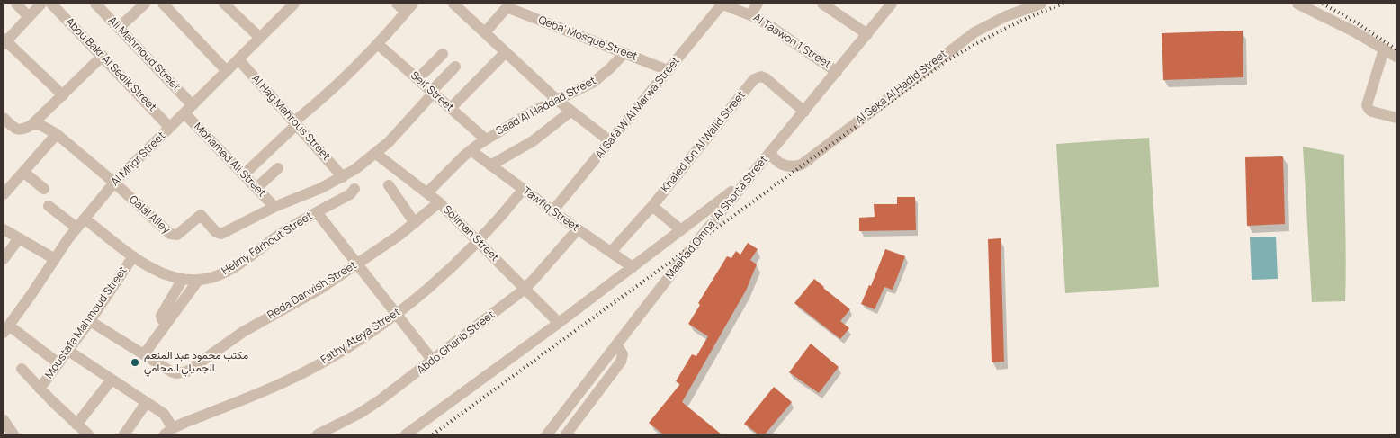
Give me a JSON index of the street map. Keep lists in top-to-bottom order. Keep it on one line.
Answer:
{"streets":{"street":["Qeba' Mosque Street","Al Taawon 1 Street","Ali Mahmoud Street","Abou Bakr Al Sedik Street","Al Seka Al Hadid Street","Seif Street","Saad Al Haddad Street","Al Safa W Al Marwa Street","Al Hag Mahrous Street","Khaled Ibn Al Walid Street","Al Mhgr Street","Mohamed Ali Street","Tawfiq Street","Galal Alley","Maahad Omna' Al Shorta Street","Soliman Street","Helmy Farhout Street","Reda Darwish Street","Moustafa Mahmoud Street","Fathy Ateya Street","Abdo Gharib Street"]},"crossings":[["Qeba' Mosque Street","Saad Al Haddad Street"],["Qeba' Mosque Street","Al Safa W Al Marwa Street"],["Al Taawon 1 Street","Al Safa W Al Marwa Street"],["Al Taawon 1 Street","Maahad Omna' Al Shorta Street"],["Ali Mahmoud Street","Al Mhgr Street"],["Abou Bakr Al Sedik Street","Al Mhgr Street"],["Al Seka Al Hadid Street","Maahad Omna' Al Shorta Street"],["Seif Street","Saad Al Haddad Street"],["Saad Al Haddad Street","Tawfiq Street"],["Saad Al Haddad Street","Soliman Street"],["Al Safa W Al Marwa Street","Tawfiq Street"],["Al Hag Mahrous Street","Al Mhgr Street"],["Khaled Ibn Al Walid Street","Tawfiq Street"],["Khaled Ibn Al Walid Street","Maahad Omna' Al Shorta Street"],["Al Mhgr Street","Mohamed Ali Street"],["Al Mhgr Street","Galal Alley"],["Al Mhgr Street","Helmy Farhout Street"],["Mohamed Ali Street","Galal Alley"],["Tawfiq Street","Fathy Ateya Street"],["Tawfiq Street","Abdo Gharib Street"],["Soliman Street","Reda Darwish Street"],["Soliman Street","Fathy Ateya Street"],["Soliman Street","Abdo Gharib Street"],["Helmy Farhout Street","Moustafa Mahmoud Street"]],"places":["مكتب محمود عبد المنعم الجميلي المحامي"]}
